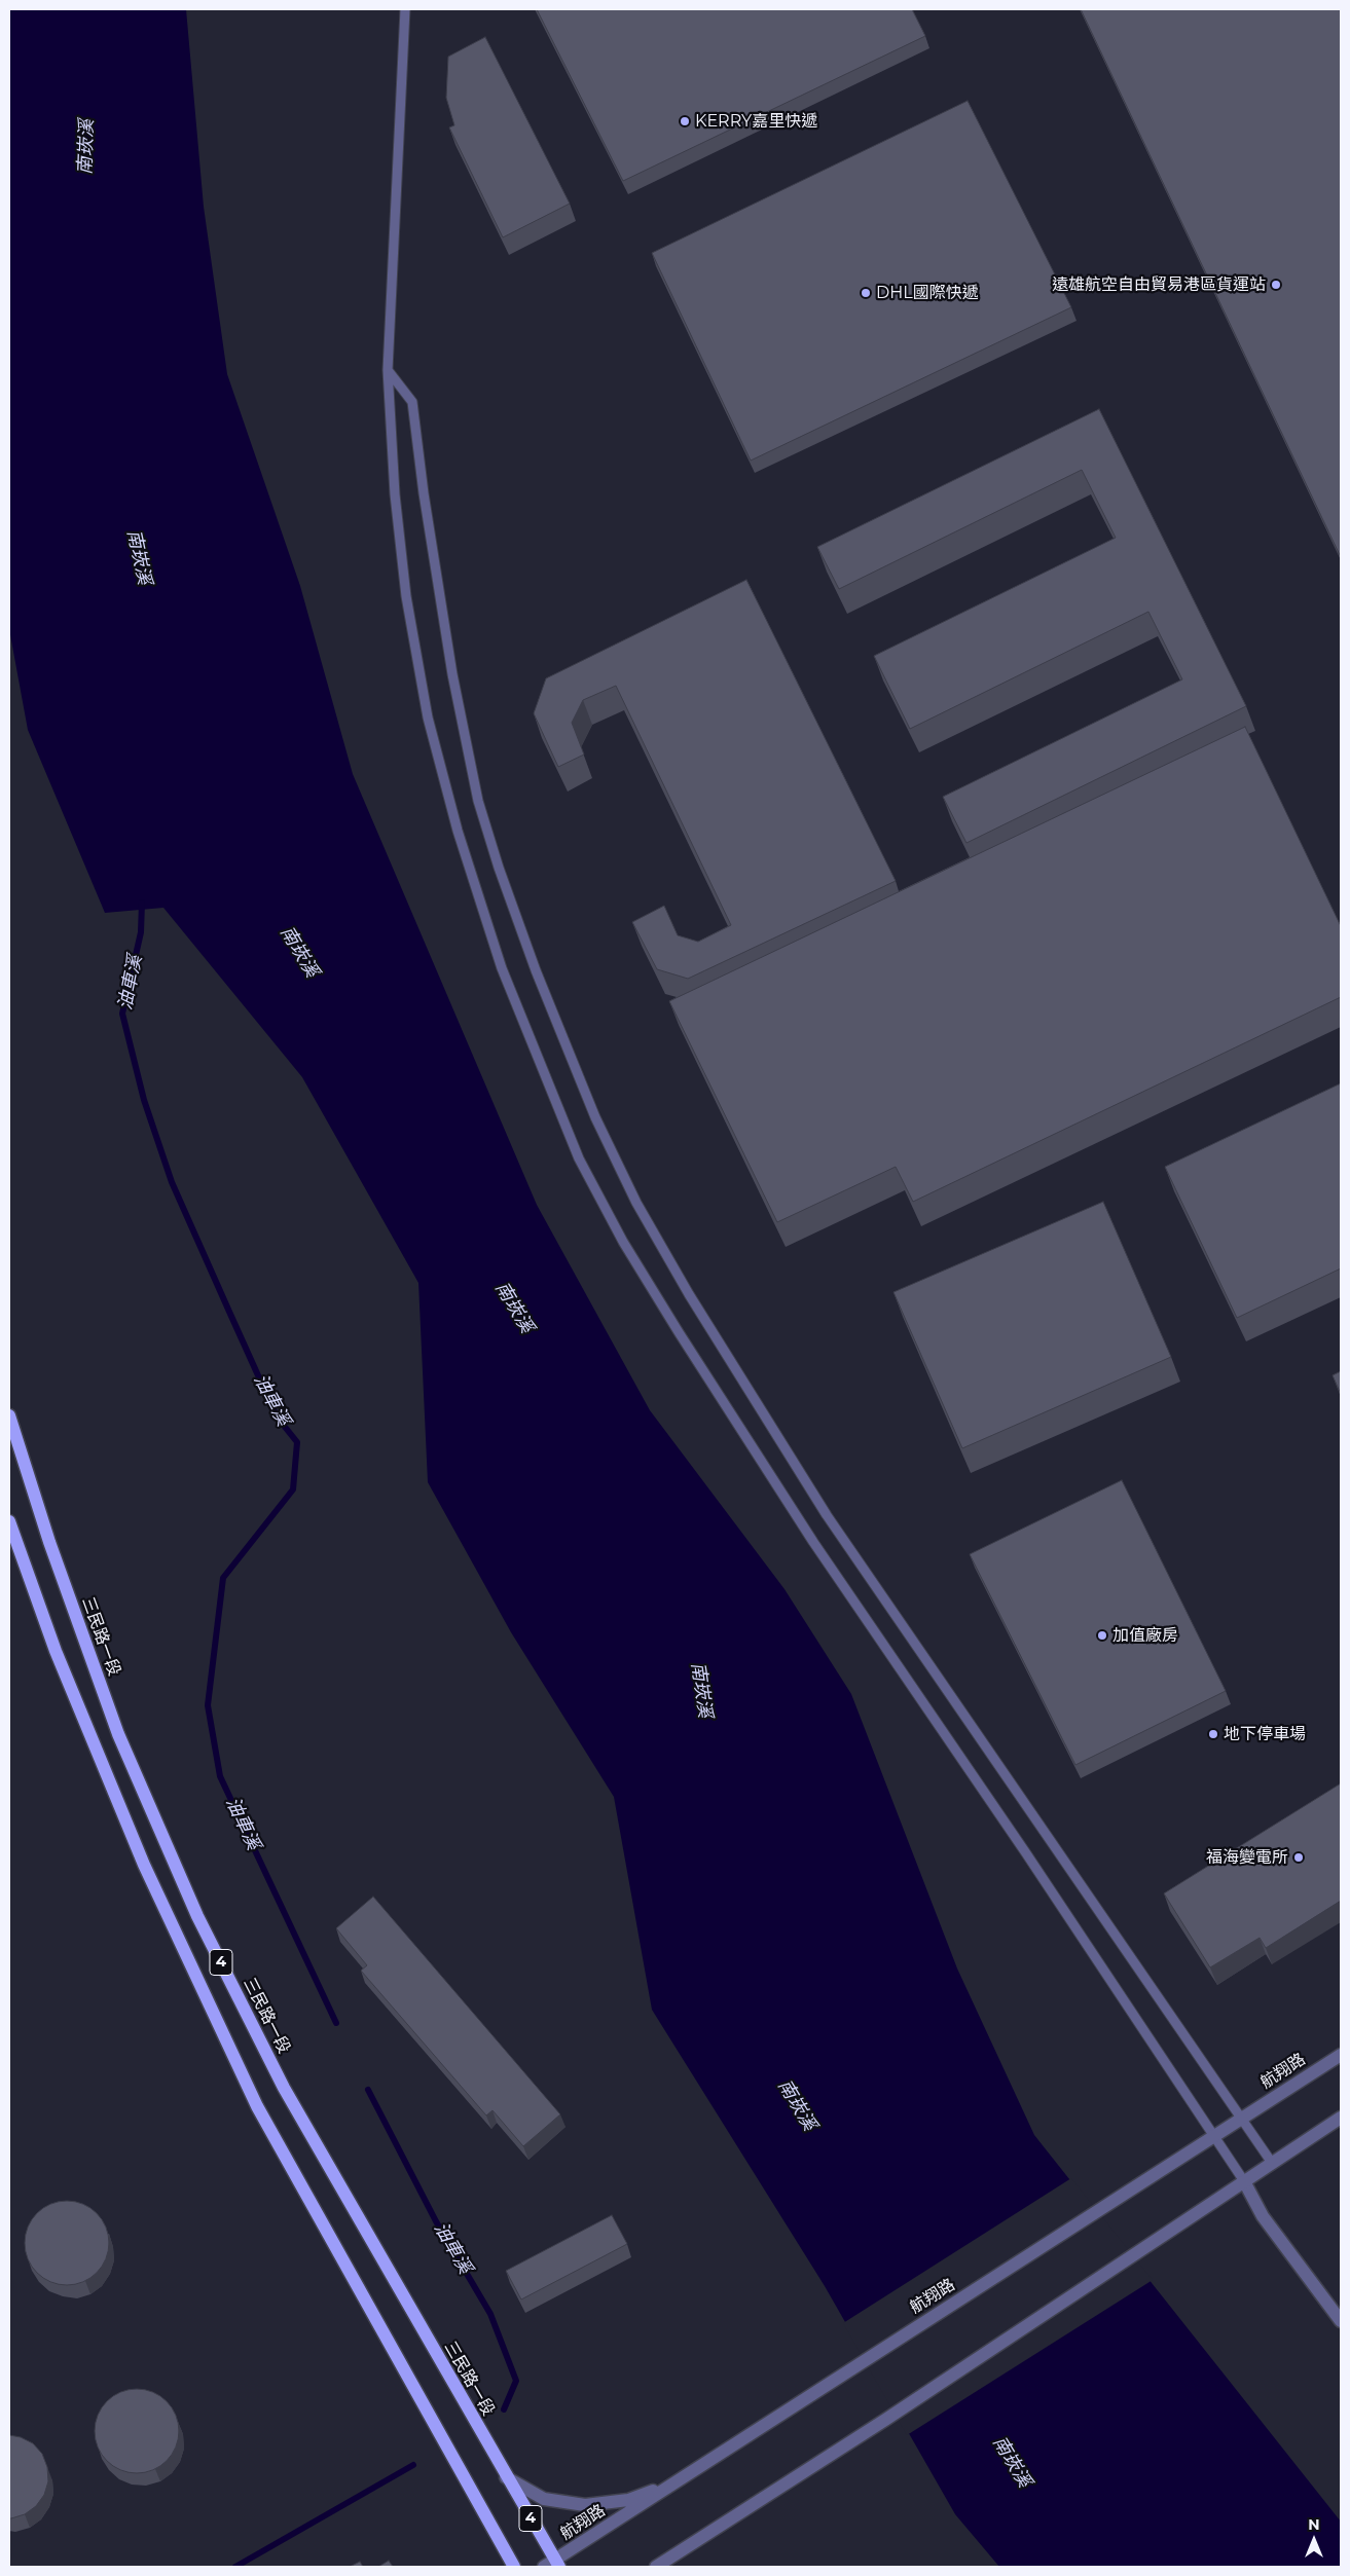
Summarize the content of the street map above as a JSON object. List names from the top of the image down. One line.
{"streets":{"main road":["三民路一段","4"],"street":["航翔路"]},"crossings":[["三民路一段","航翔路"]],"water":["南崁溪","油車溪"],"places":["KERRY嘉里快遞","遠雄航空自由貿易港區貨運站","DHL國際快遞","加值廠房","地下停車場","福海變電所"],"north":"top"}
